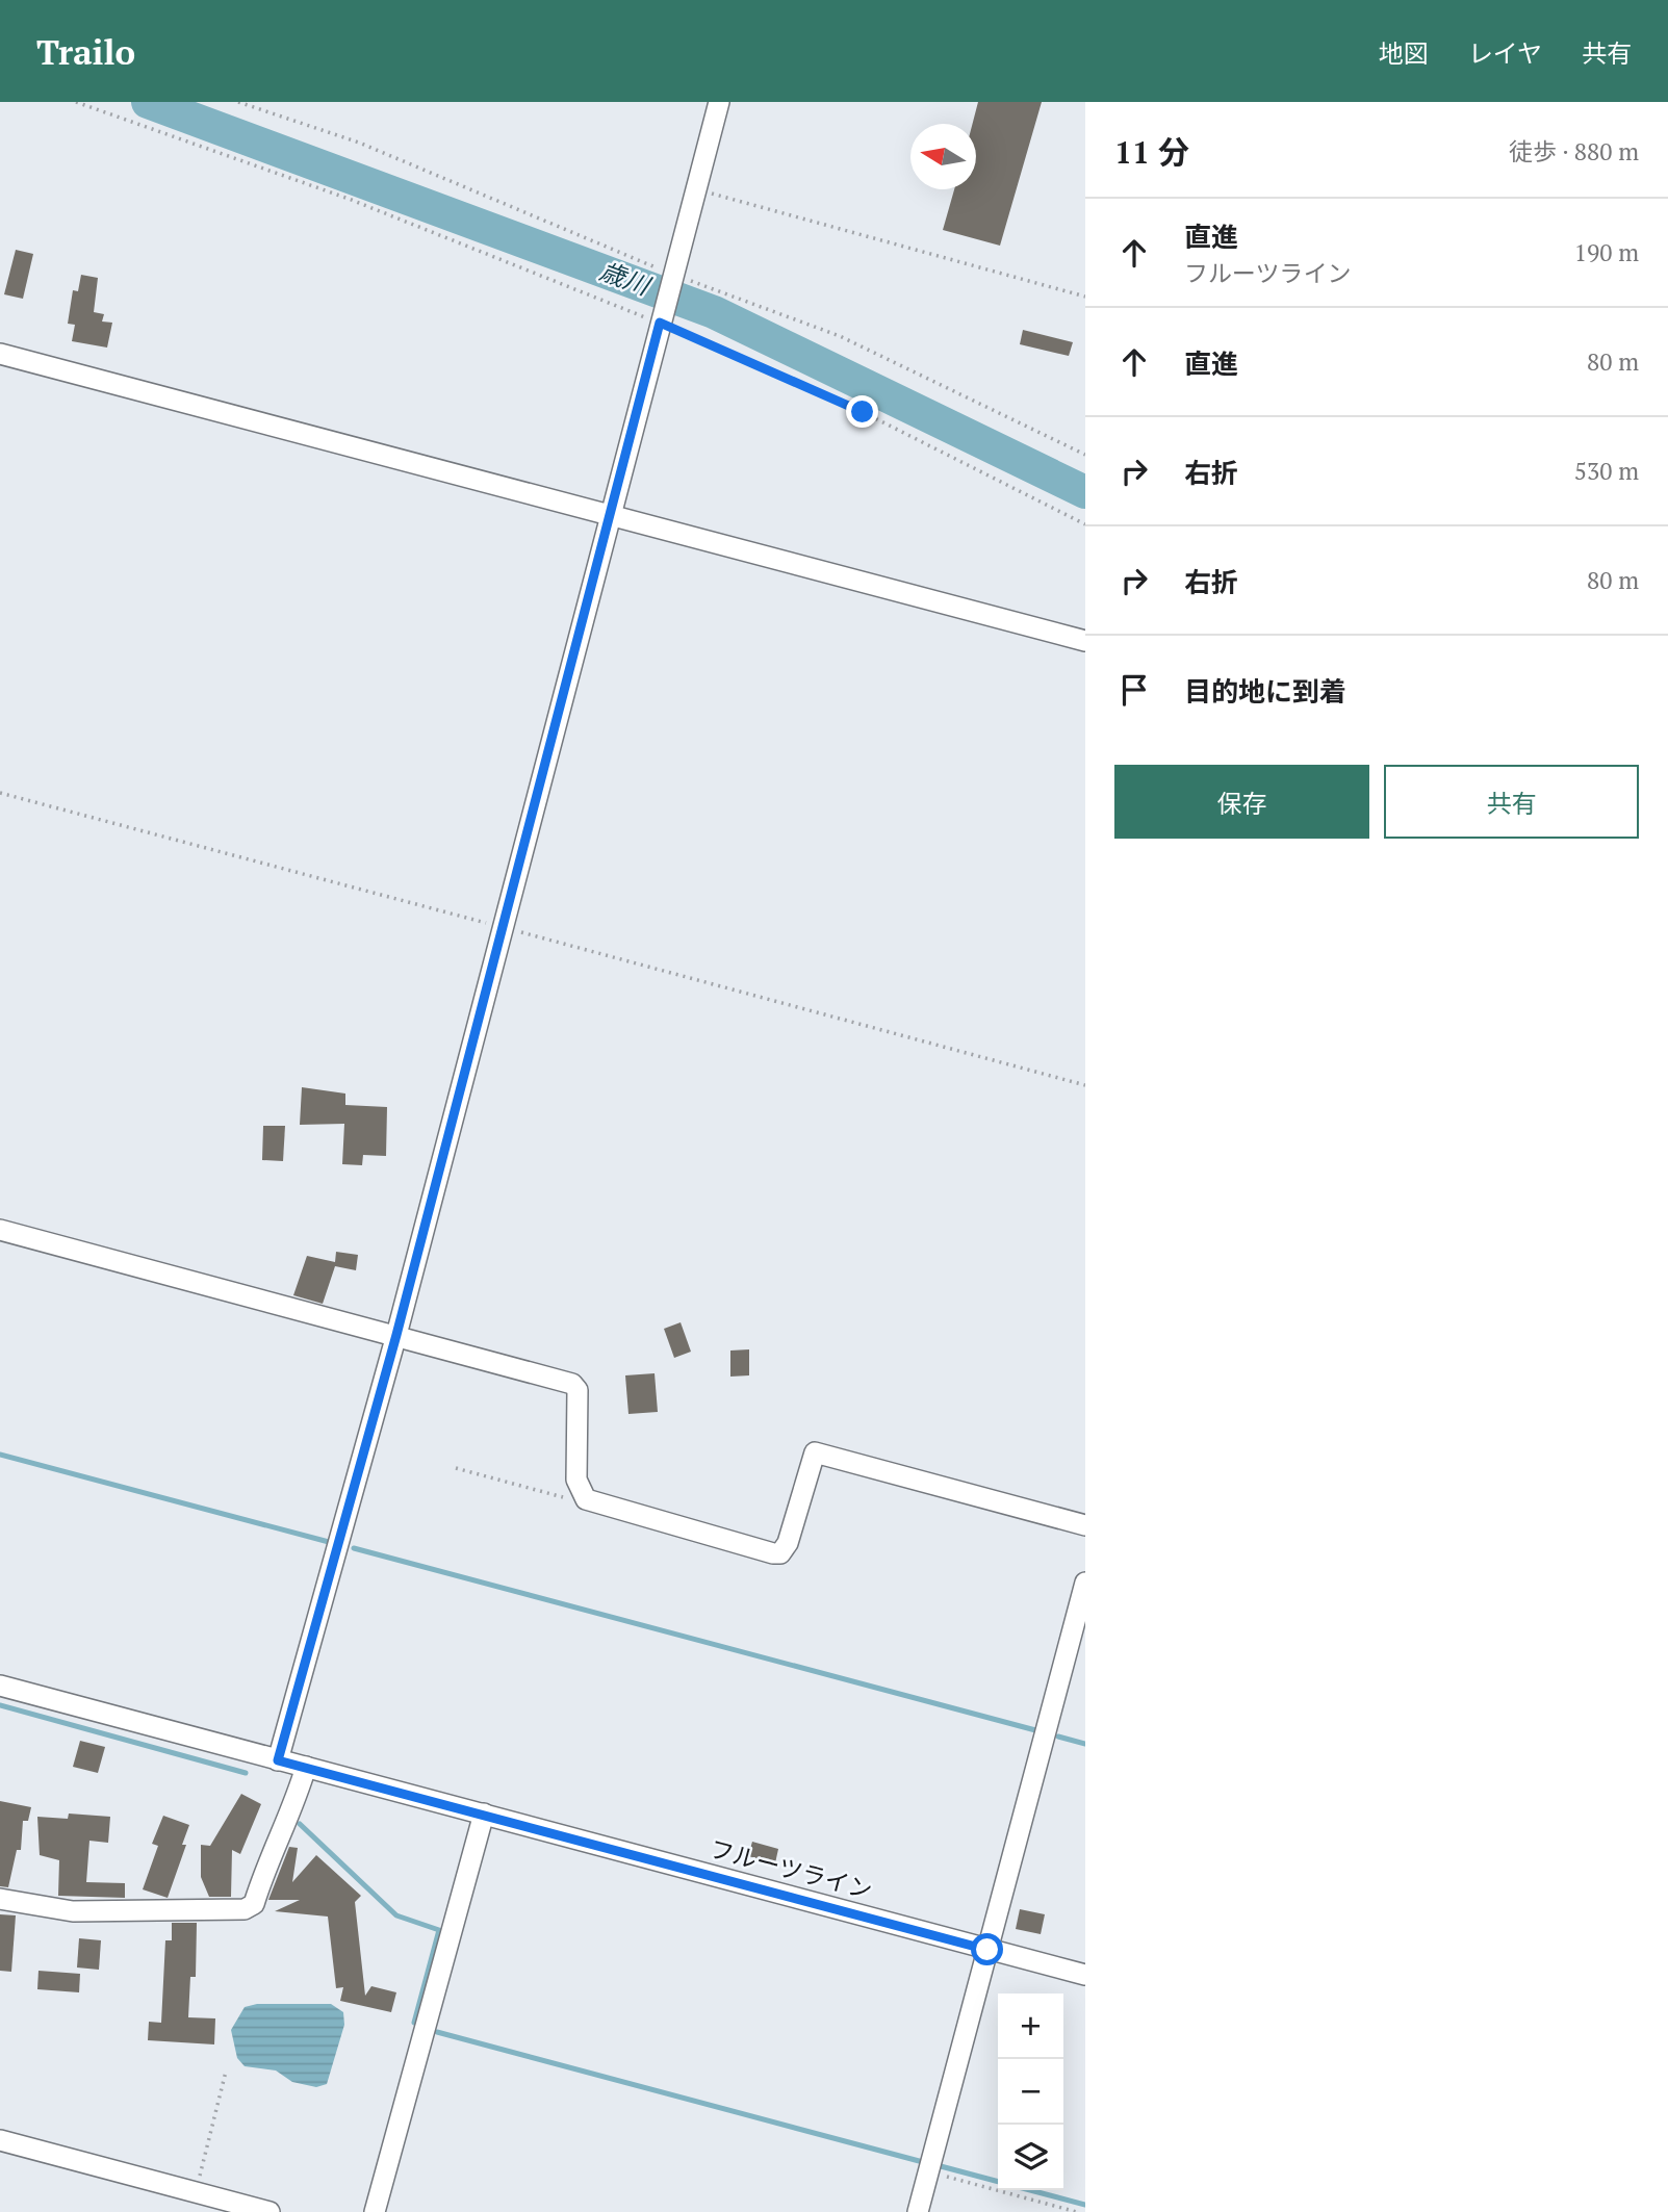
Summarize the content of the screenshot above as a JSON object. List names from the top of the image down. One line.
{"streets":{"street":["フルーツライン"]},"water":["歳川"],"north":"left","page":{"header":"Trailo","nav":["地図","レイヤ","共有"],"heading":["11 分","徒歩 · 880 m"],"list":[["直進","フルーツライン","190 m"],["直進","80 m"],["右折","530 m"],["右折","80 m"],"目的地に到着"],"buttons":["保存","共有"],"map_buttons":["+","−"]}}
